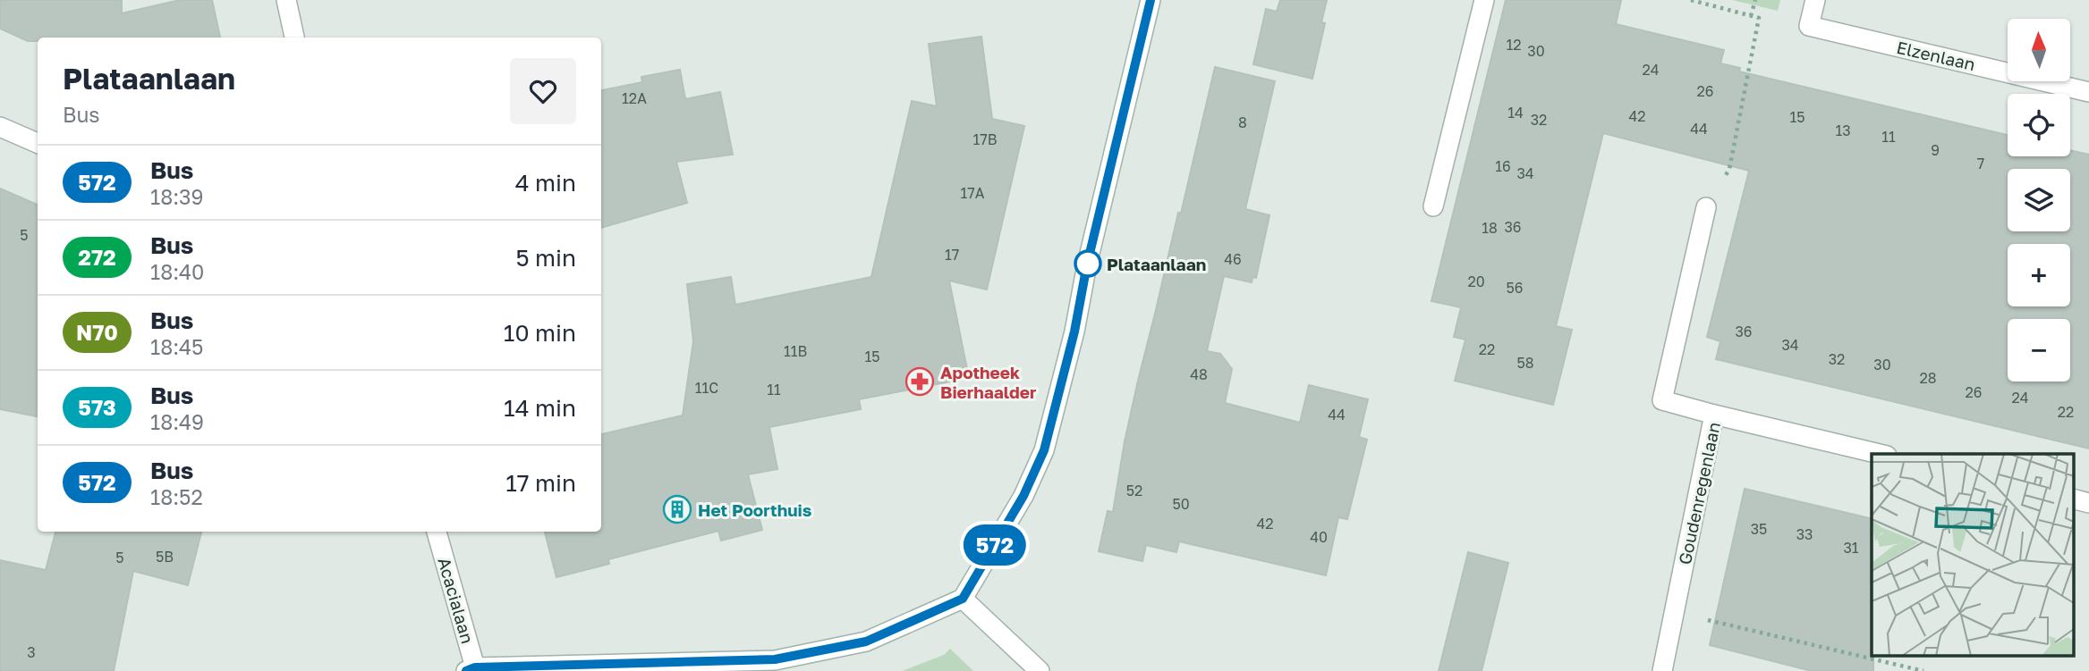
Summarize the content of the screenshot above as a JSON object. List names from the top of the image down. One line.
{"streets":{"street":["Elzenlaan","Goudenregenlaan","Acacialaan"]},"places":{"other":["Plataanlaan"],"pharmacy":["Apotheek Bierhaalder"],"building":["Het Poorthuis"]},"lines":["bus line 572"],"house_numbers":["12","30","24","26","12A","14","42","15","32","8","44","13","11","17B","9","7","16","34","17A","36","18","5","17","46","20","56","36","34","22","11B","15","32","58","30","48","28","11C","11","26","24","22","44","52","50","42","35","33","40","31","5B","5","3"],"north":"top","page":{"on_map":"572","map_buttons":["+","−"],"heading":["Plataanlaan","Bus"],"list":[{"mark":"572","name":"Bus","note":"18:39","value":"4 min"},{"mark":"272","name":"Bus","note":"18:40","value":"5 min"},{"mark":"N70","name":"Bus","note":"18:45","value":"10 min"},{"mark":"573","name":"Bus","note":"18:49","value":"14 min"},{"mark":"572","name":"Bus","note":"18:52","value":"17 min"}]}}
